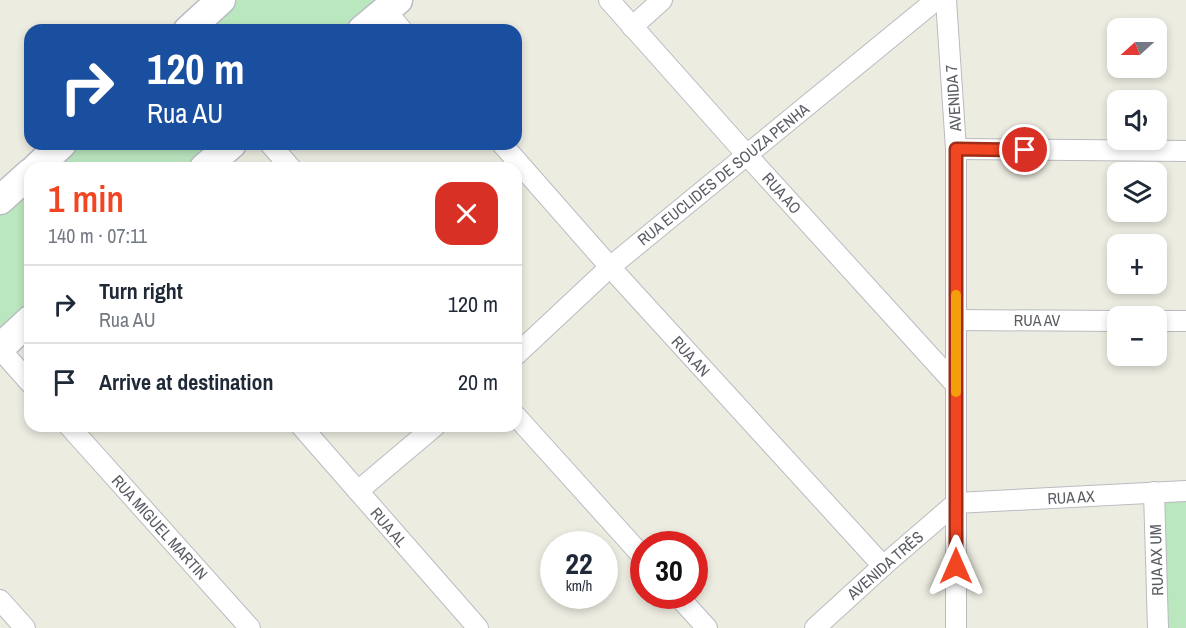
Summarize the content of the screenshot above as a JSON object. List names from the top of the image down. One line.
{"streets":{"street":["AVENIDA 7","RUA EUCLIDES DE SOUZA PENHA","RUA AO","RUA AV","RUA AN","RUA AX","RUA MIGUEL MARTIN","RUA AL","RUA AX UM","AVENIDA TRÊS"]},"crossings":[["AVENIDA 7","RUA AO"],["AVENIDA 7","RUA AV"],["AVENIDA 7","RUA AX"],["AVENIDA 7","AVENIDA TRÊS"],["RUA EUCLIDES DE SOUZA PENHA","RUA AO"],["RUA EUCLIDES DE SOUZA PENHA","RUA AN"],["RUA AN","AVENIDA TRÊS"],["RUA AX","RUA AX UM"],["RUA AX","AVENIDA TRÊS"]],"north":"left","page":{"map_buttons":["+","−"],"turn":["120 m","Rua AU"],"heading":["1 min","140 m · 07:11"],"list":[{"name":"Turn right","note":"Rua AU","value":"120 m"},{"name":"Arrive at destination","value":"20 m"}],"speed":"22 km/h","limit":"30"}}
